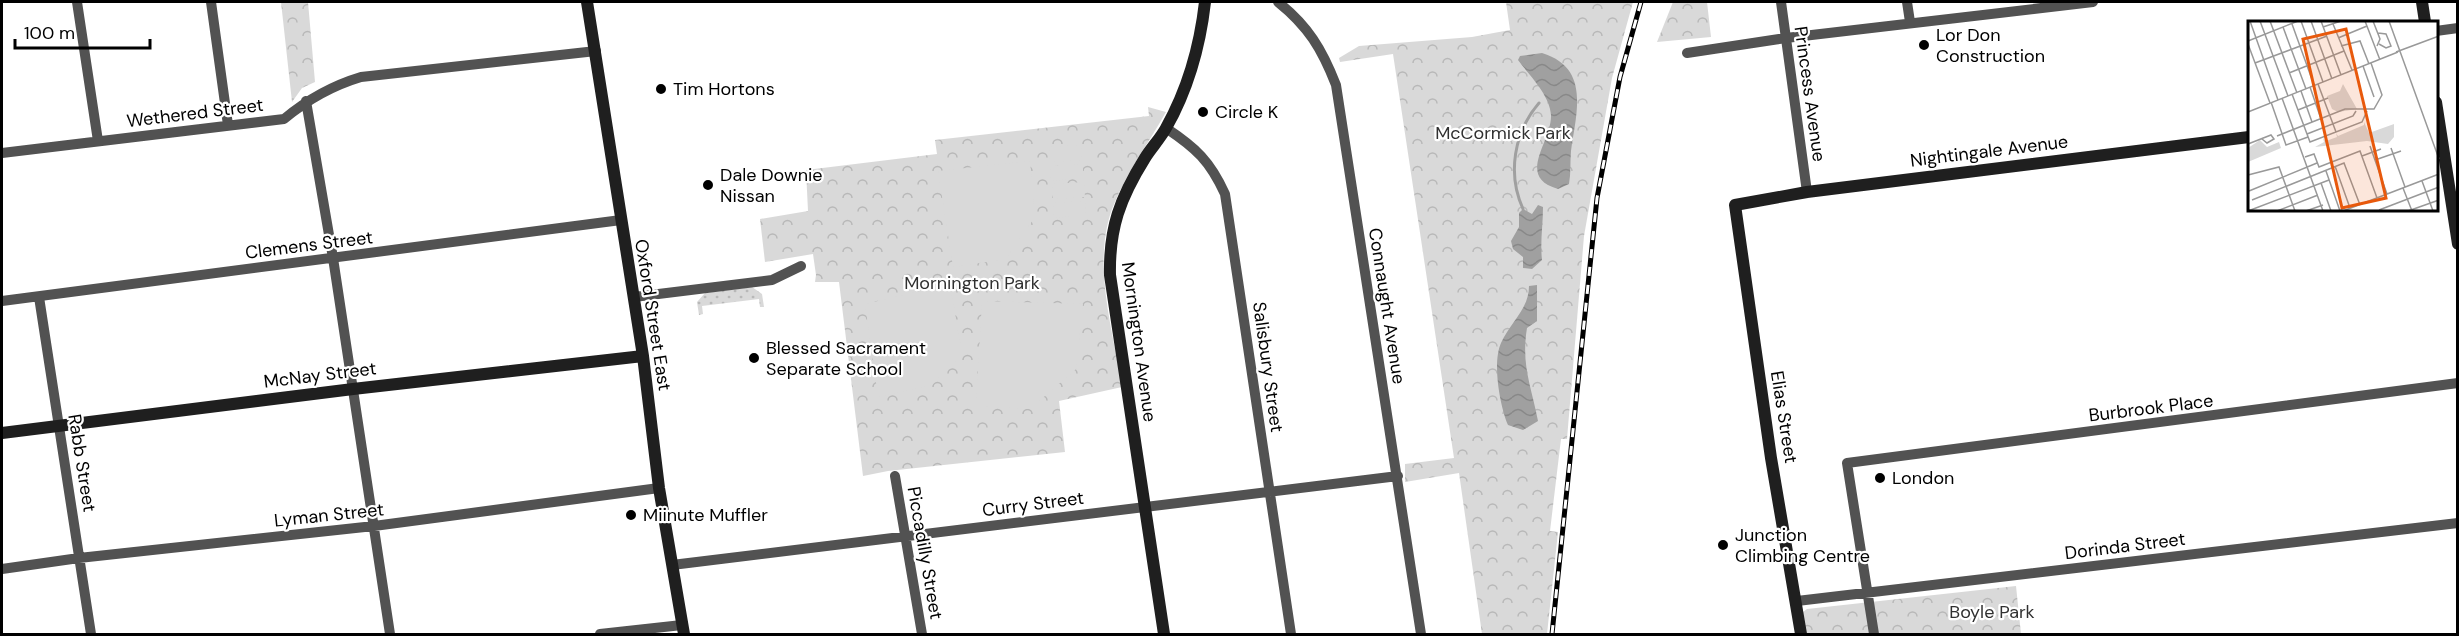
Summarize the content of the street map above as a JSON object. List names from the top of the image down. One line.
{"streets":{"street":["Princess Avenue","Wethered Street","Nightingale Avenue","Clemens Street","Connaught Avenue","Oxford Street East","Mornington Avenue","Salisbury Street","McNay Street","Burbrook Place","Elias Street","Rabb Street","Curry Street","Lyman Street","Dorinda Street","Piccadilly Street"]},"crossings":[["Princess Avenue","Nightingale Avenue"],["Wethered Street","Oxford Street East"],["Nightingale Avenue","Elias Street"],["Clemens Street","Oxford Street East"],["Clemens Street","Rabb Street"],["Connaught Avenue","Curry Street"],["Oxford Street East","McNay Street"],["Oxford Street East","Curry Street"],["Oxford Street East","Lyman Street"],["Mornington Avenue","Salisbury Street"],["Mornington Avenue","Curry Street"],["Salisbury Street","Curry Street"],["McNay Street","Rabb Street"],["Burbrook Place","Dorinda Street"],["Elias Street","Dorinda Street"],["Rabb Street","Lyman Street"],["Curry Street","Piccadilly Street"]],"parks":["McCormick Park","Mornington Park","Boyle Park"],"places":["Lor Don Construction","Tim Hortons","Circle K","Dale Downie Nissan","Blessed Sacrament Separate School","London","Miinute Muffler","Junction Climbing Centre"],"scale_bar":"100 m"}
